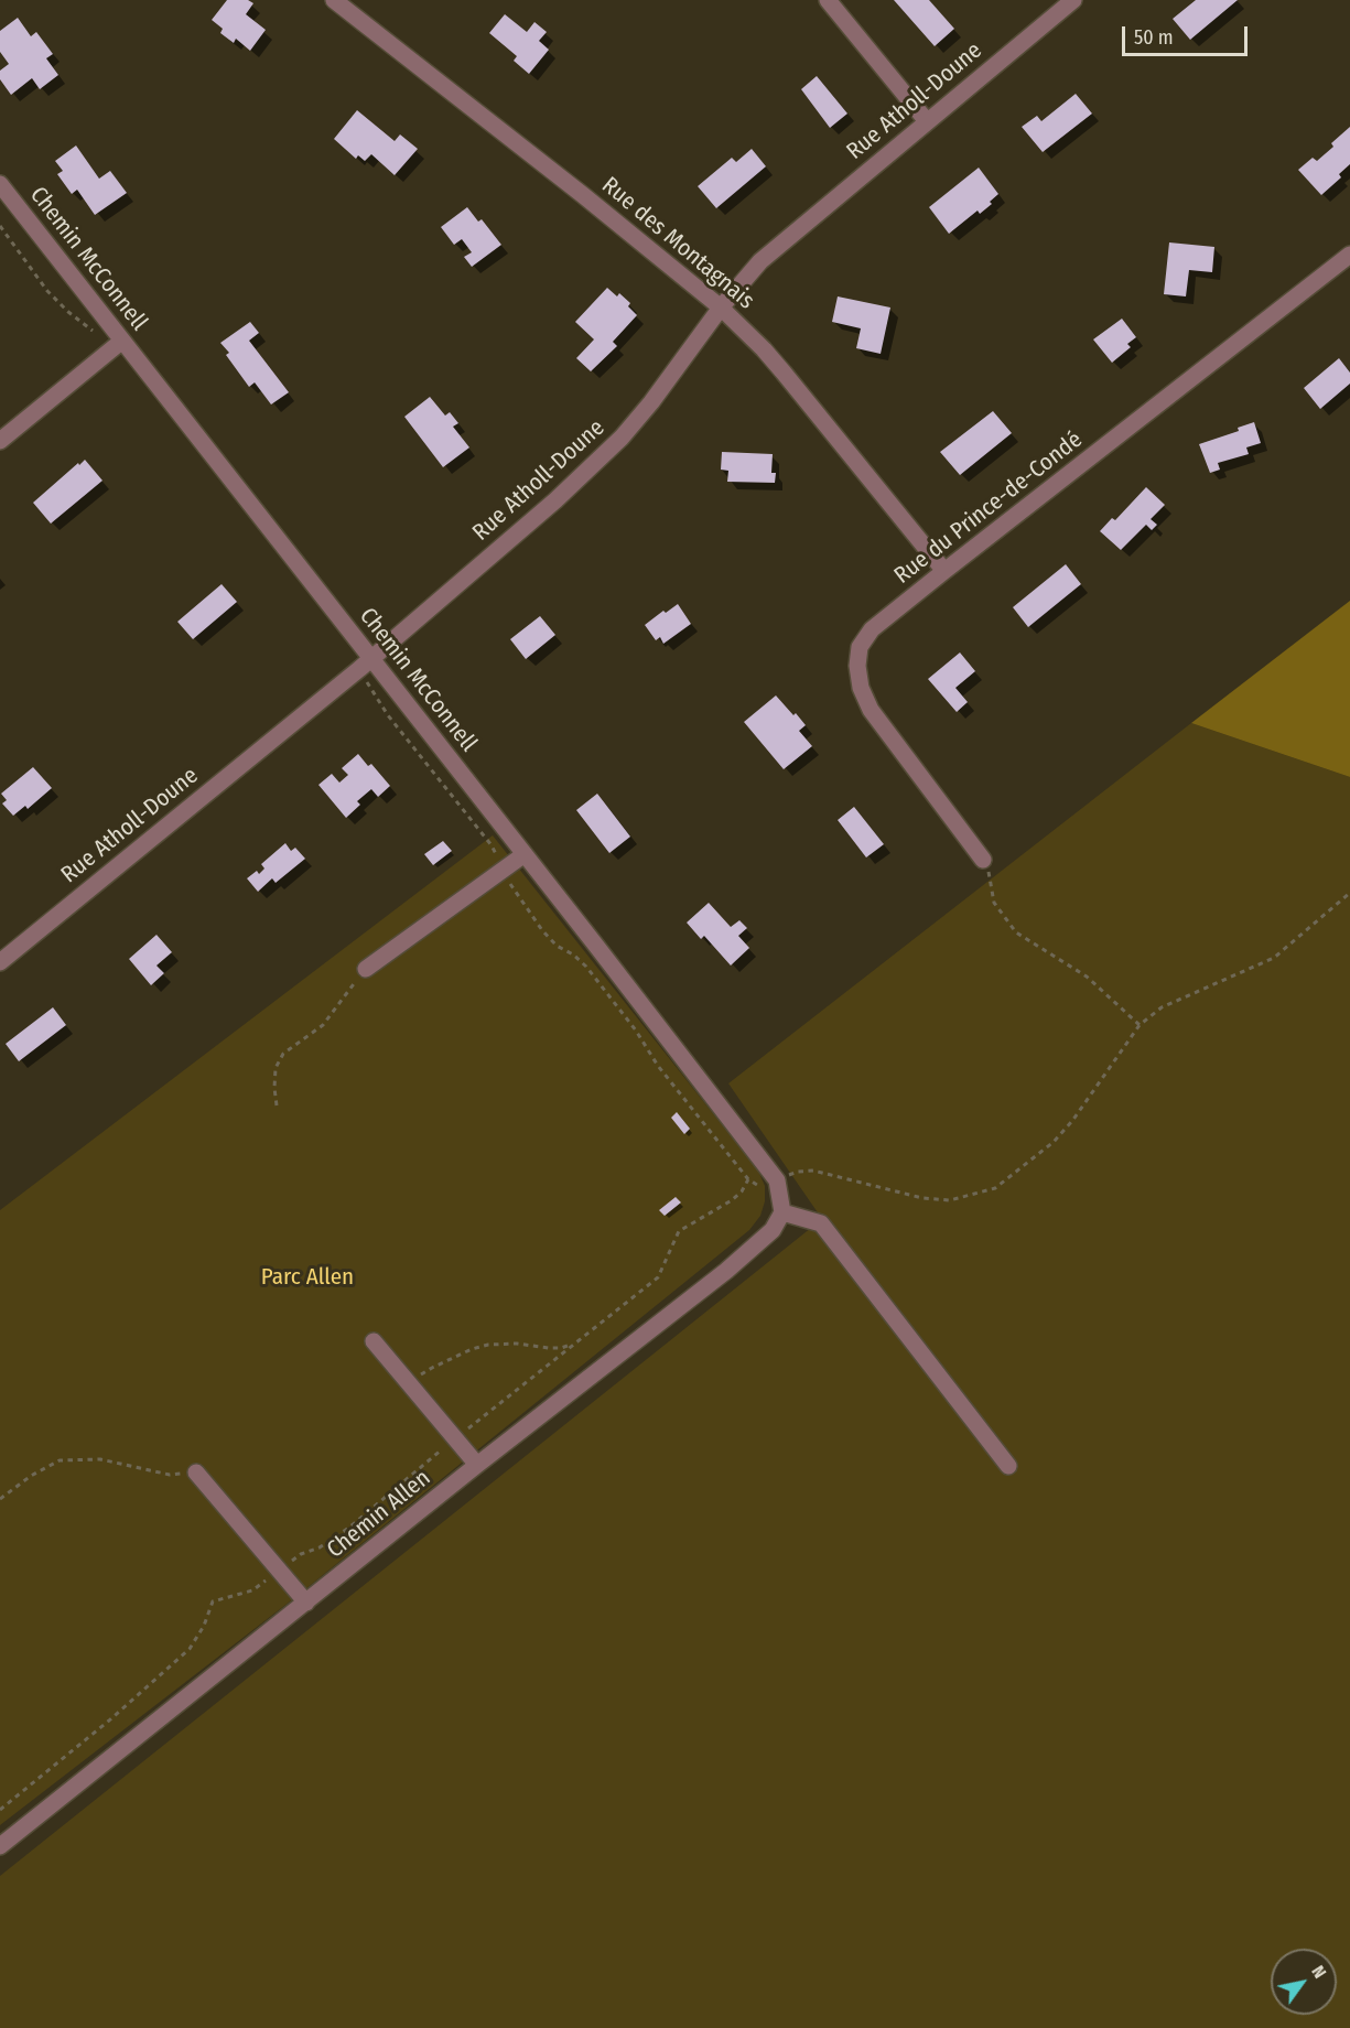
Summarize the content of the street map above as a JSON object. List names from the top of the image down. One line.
{"streets":{"street":["Rue Atholl-Doune","Rue des Montagnais","Chemin McConnell","Rue du Prince-de-Condé","Chemin Allen"]},"crossings":[["Rue Atholl-Doune","Rue des Montagnais"],["Rue Atholl-Doune","Chemin McConnell"],["Rue des Montagnais","Rue du Prince-de-Condé"],["Chemin McConnell","Chemin Allen"]],"parks":["Parc Allen"],"scale_bar":"50 m","north":"top right"}
